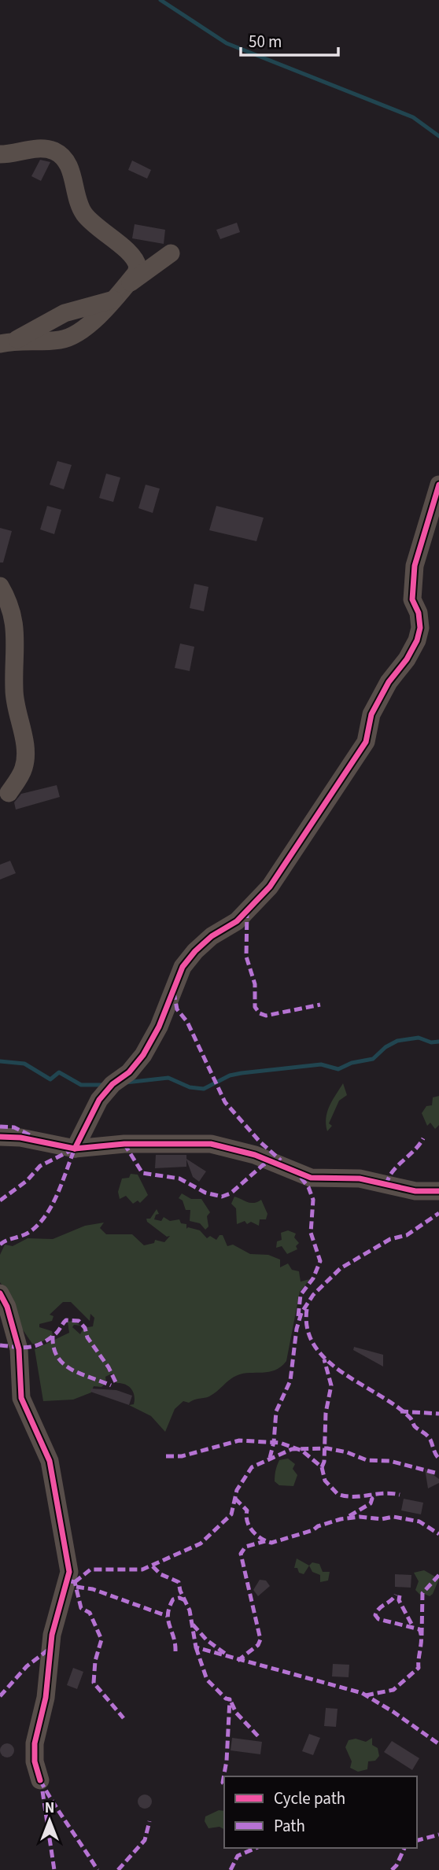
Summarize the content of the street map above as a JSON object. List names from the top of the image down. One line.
{"legend":["Cycle path","Path"],"scale_bar":"50 m","north":"top"}
